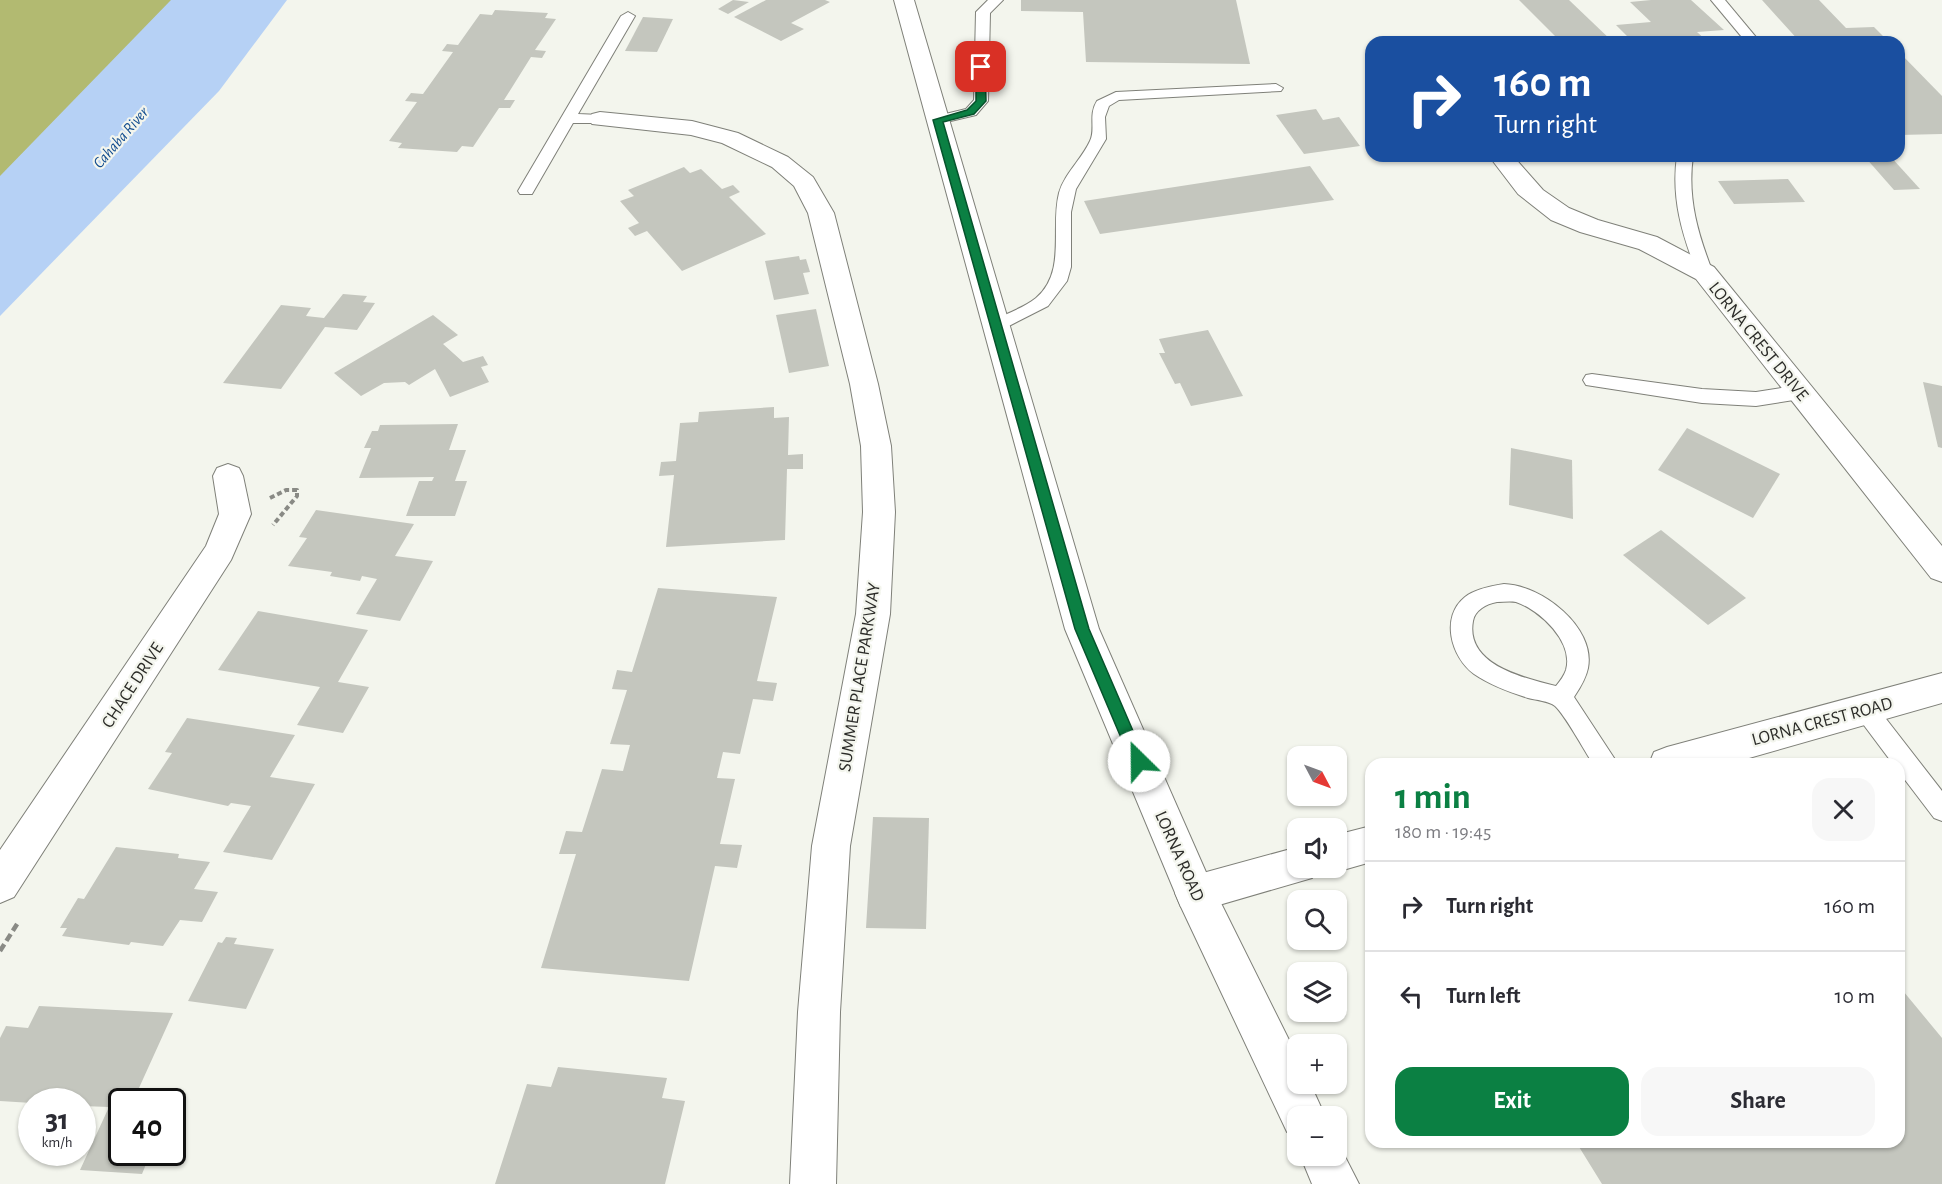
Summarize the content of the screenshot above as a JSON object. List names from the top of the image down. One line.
{"streets":{"street":["LORNA CREST DRIVE","SUMMER PLACE PARKWAY","CHACE DRIVE","LORNA CREST ROAD","LORNA ROAD"]},"water":["Cahaba River"],"north":"bottom right","page":{"turn":["160 m","Turn right"],"map_buttons":["+","−"],"heading":["1 min","180 m · 19:45"],"list":[{"name":"Turn right","value":"160 m"},{"name":"Turn left","value":"10 m"}],"buttons":["Exit","Share"],"speed":"31 km/h","limit":"40"}}
